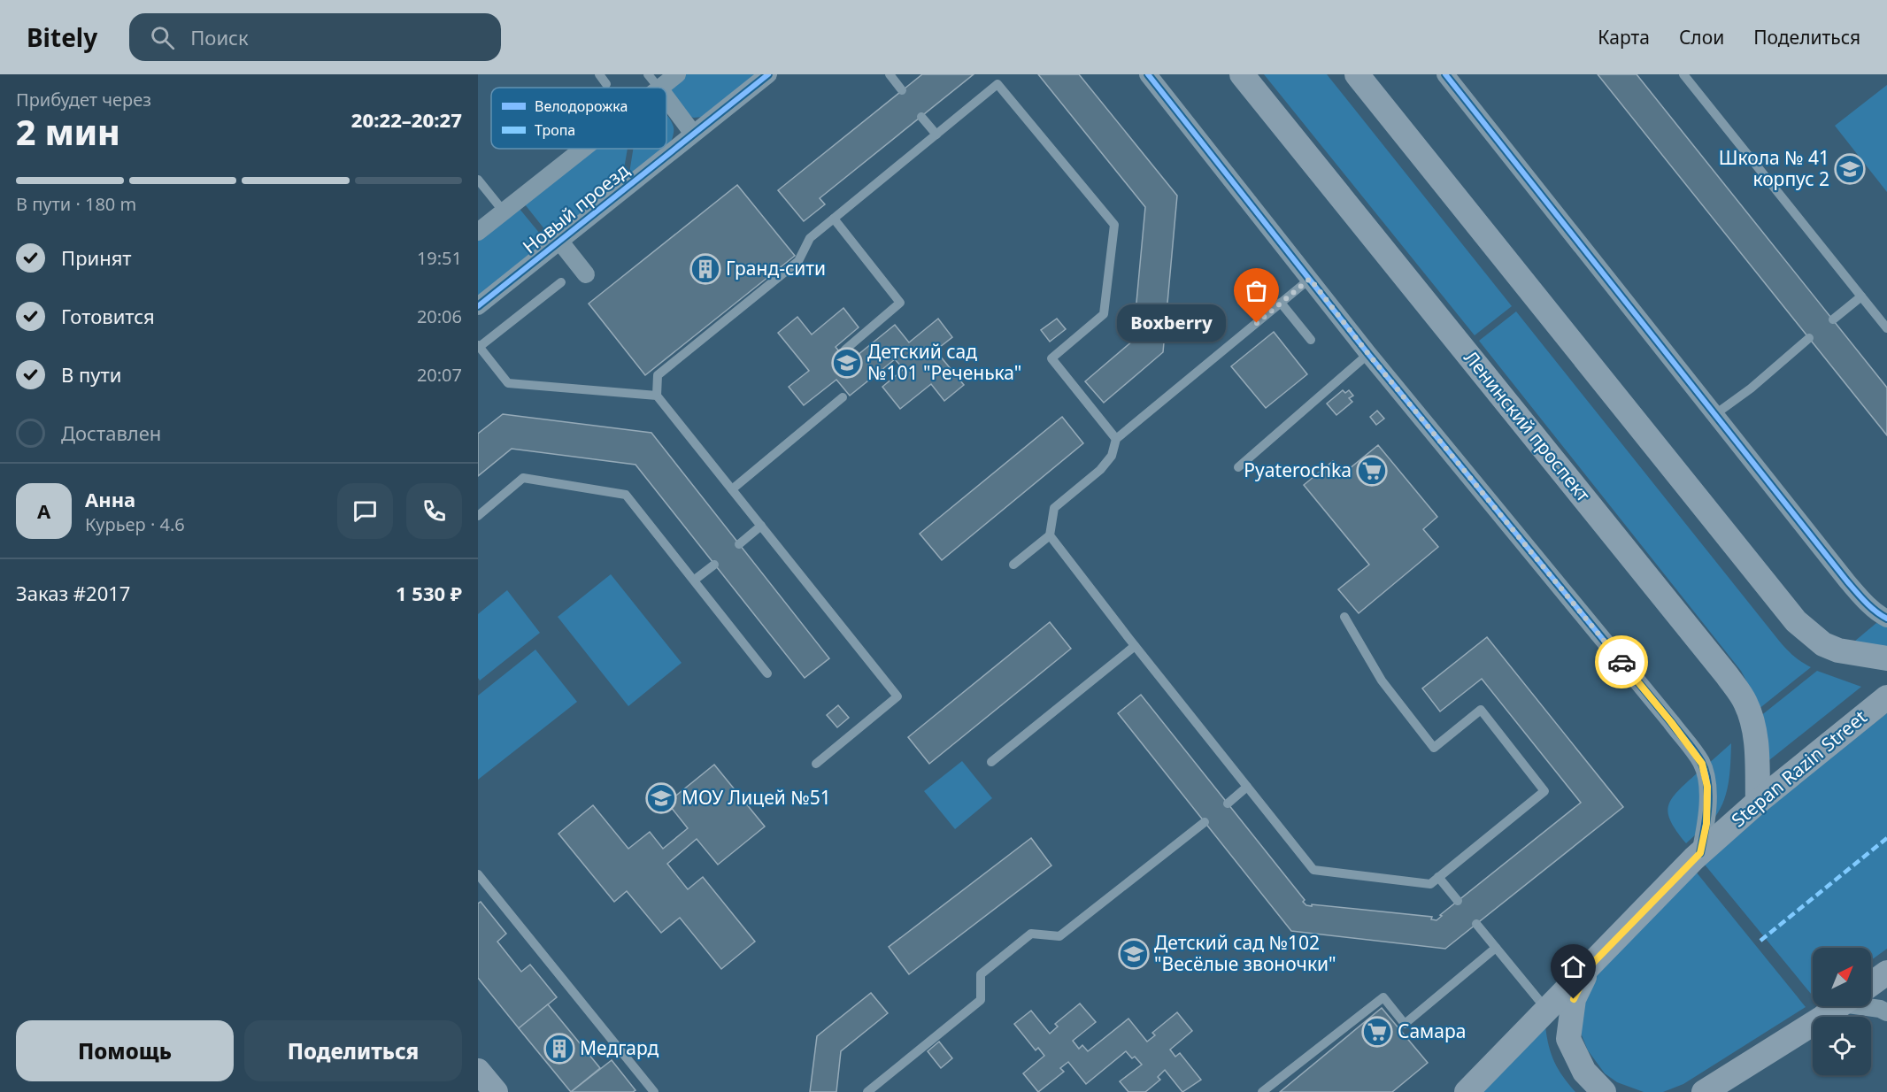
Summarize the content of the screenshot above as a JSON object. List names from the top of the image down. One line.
{"streets":{"main road":["Ленинский проспект","Stepan Razin Street"],"street":["Новый проезд"]},"crossings":[["Ленинский проспект","Stepan Razin Street"]],"places":{"school or university":["Школа № 41 корпус 2","Детский сад №101 \"Реченька\"","МОУ Лицей №51","Детский сад №102 \"Весёлые звоночки\""],"building":["Гранд-сити","Медгард"],"other":["Boxberry"],"supermarket":["Pyaterochka","Самара"]},"legend":["Велодорожка","Тропа"],"north":"top right","page":{"header":"Bitely","search":"Поиск","nav":["Карта","Слои","Поделиться"],"heading":["2 мин","Прибудет через","20:22–20:27"],"panel":["Анна","Курьер · 4.6","Заказ #2017","1 530 ₽"],"bar":"В пути · 180 m","list":[["Принят","19:51"],["Готовится","20:06"],["В пути","20:07"],"Доставлен"],"bubble":"Boxberry","round":"А","buttons":["Помощь","Поделиться"]}}
